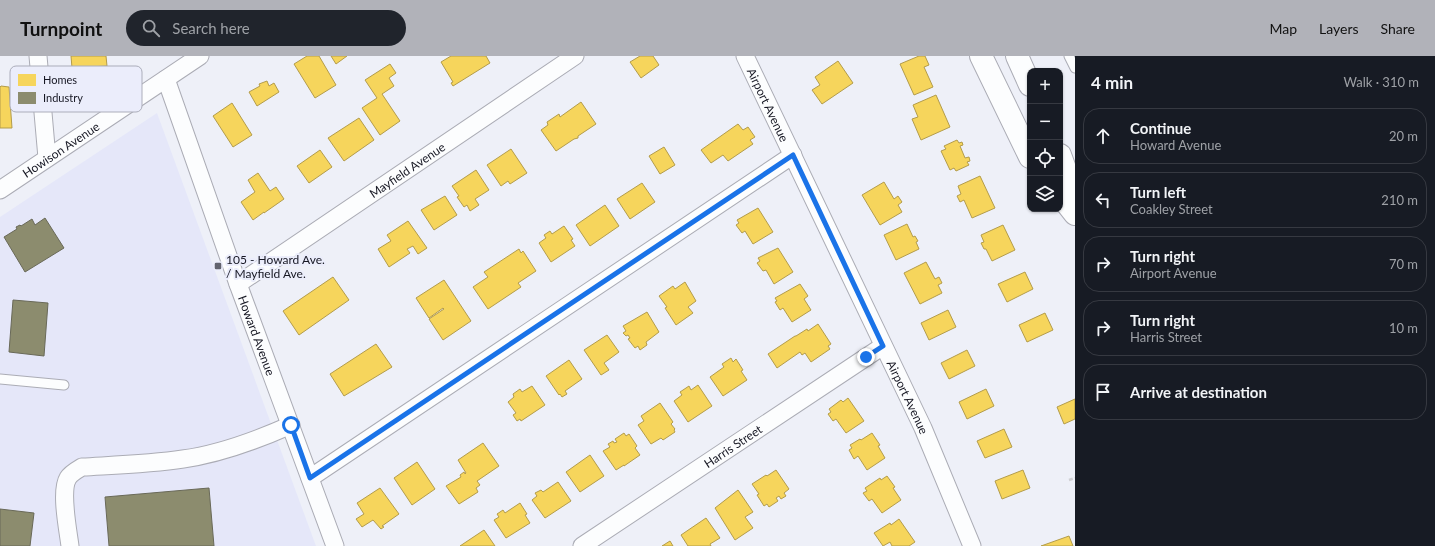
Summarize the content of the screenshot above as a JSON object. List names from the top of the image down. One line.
{"streets":{"street":["Airport Avenue","Howison Avenue","Mayfield Avenue","Howard Avenue","Harris Street"]},"crossings":[["Airport Avenue","Harris Street"],["Howison Avenue","Howard Avenue"],["Mayfield Avenue","Howard Avenue"]],"places":{"transit":["105 - Howard Ave. / Mayfield Ave."]},"legend":["Homes","Industry"],"page":{"header":"Turnpoint","search":"Search here","nav":["Map","Layers","Share"],"heading":["4 min","Walk · 310 m"],"map_buttons":["+","−"],"list":[["Continue","Howard Avenue","20 m"],["Turn left","Coakley Street","210 m"],["Turn right","Airport Avenue","70 m"],["Turn right","Harris Street","10 m"],"Arrive at destination"]}}
